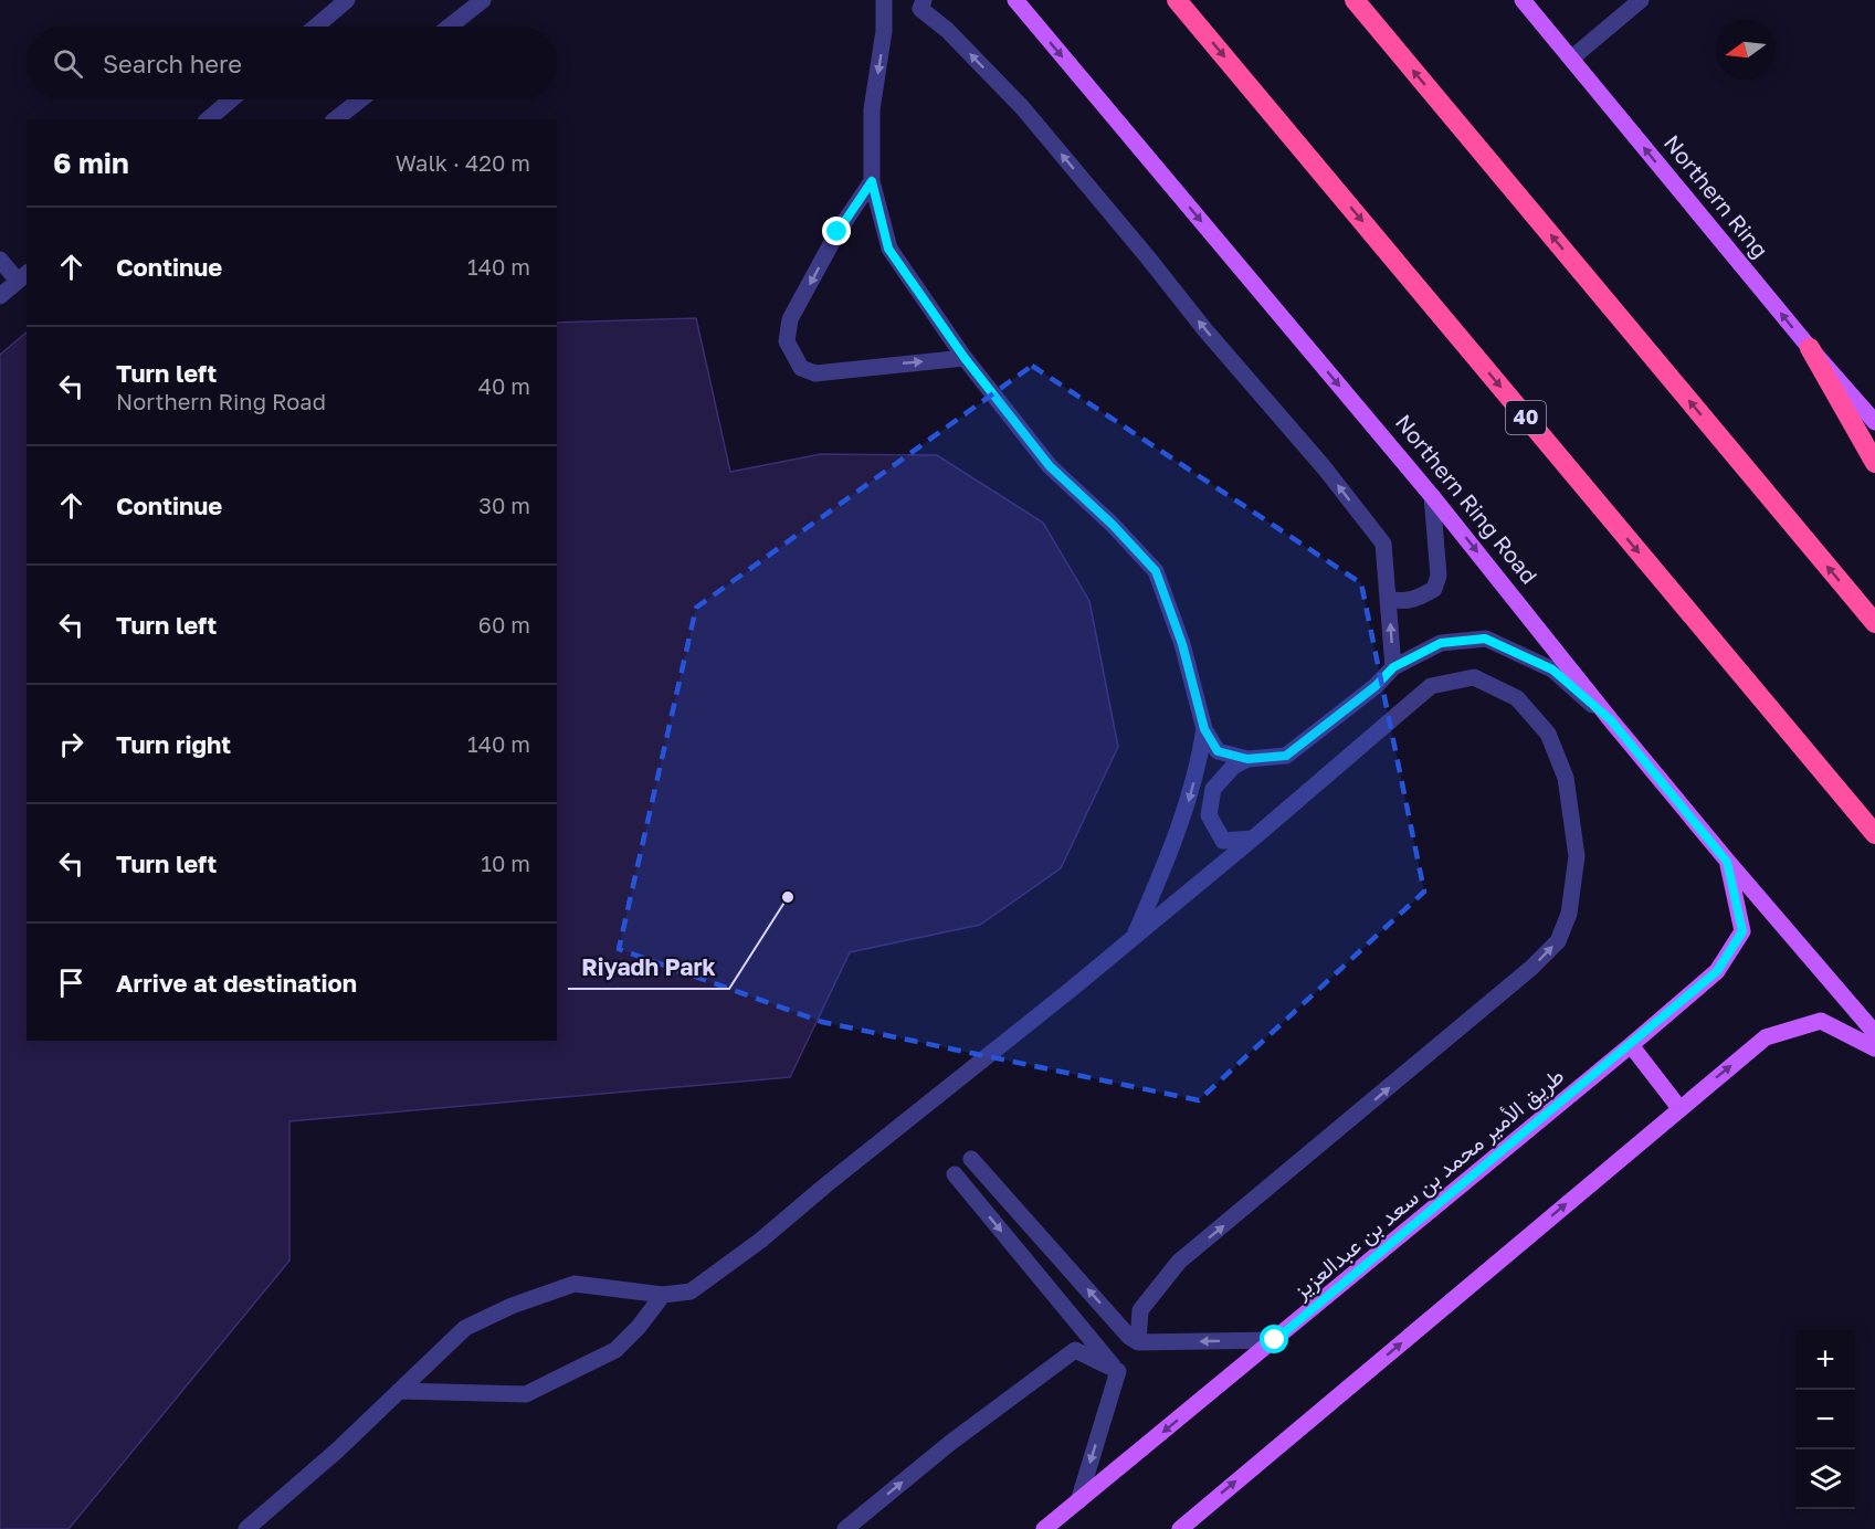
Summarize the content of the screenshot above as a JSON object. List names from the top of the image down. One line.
{"streets":{"highway":["40"],"main road":["Northern Ring","Northern Ring Road","طريق الأمير محمد بن سعد بن عبدالعزيز"]},"crossings":[["Northern Ring Road","طريق الأمير محمد بن سعد بن عبدالعزيز"]],"one_way":["Northern Ring","Northern Ring Road"],"places":["Riyadh Park"],"north":"left","page":{"search":"Search here","heading":["6 min","Walk · 420 m"],"list":[["Continue","140 m"],["Turn left","Northern Ring Road","40 m"],["Continue","30 m"],["Turn left","60 m"],["Turn right","140 m"],["Turn left","10 m"],"Arrive at destination"],"map_buttons":["+","−"]}}
